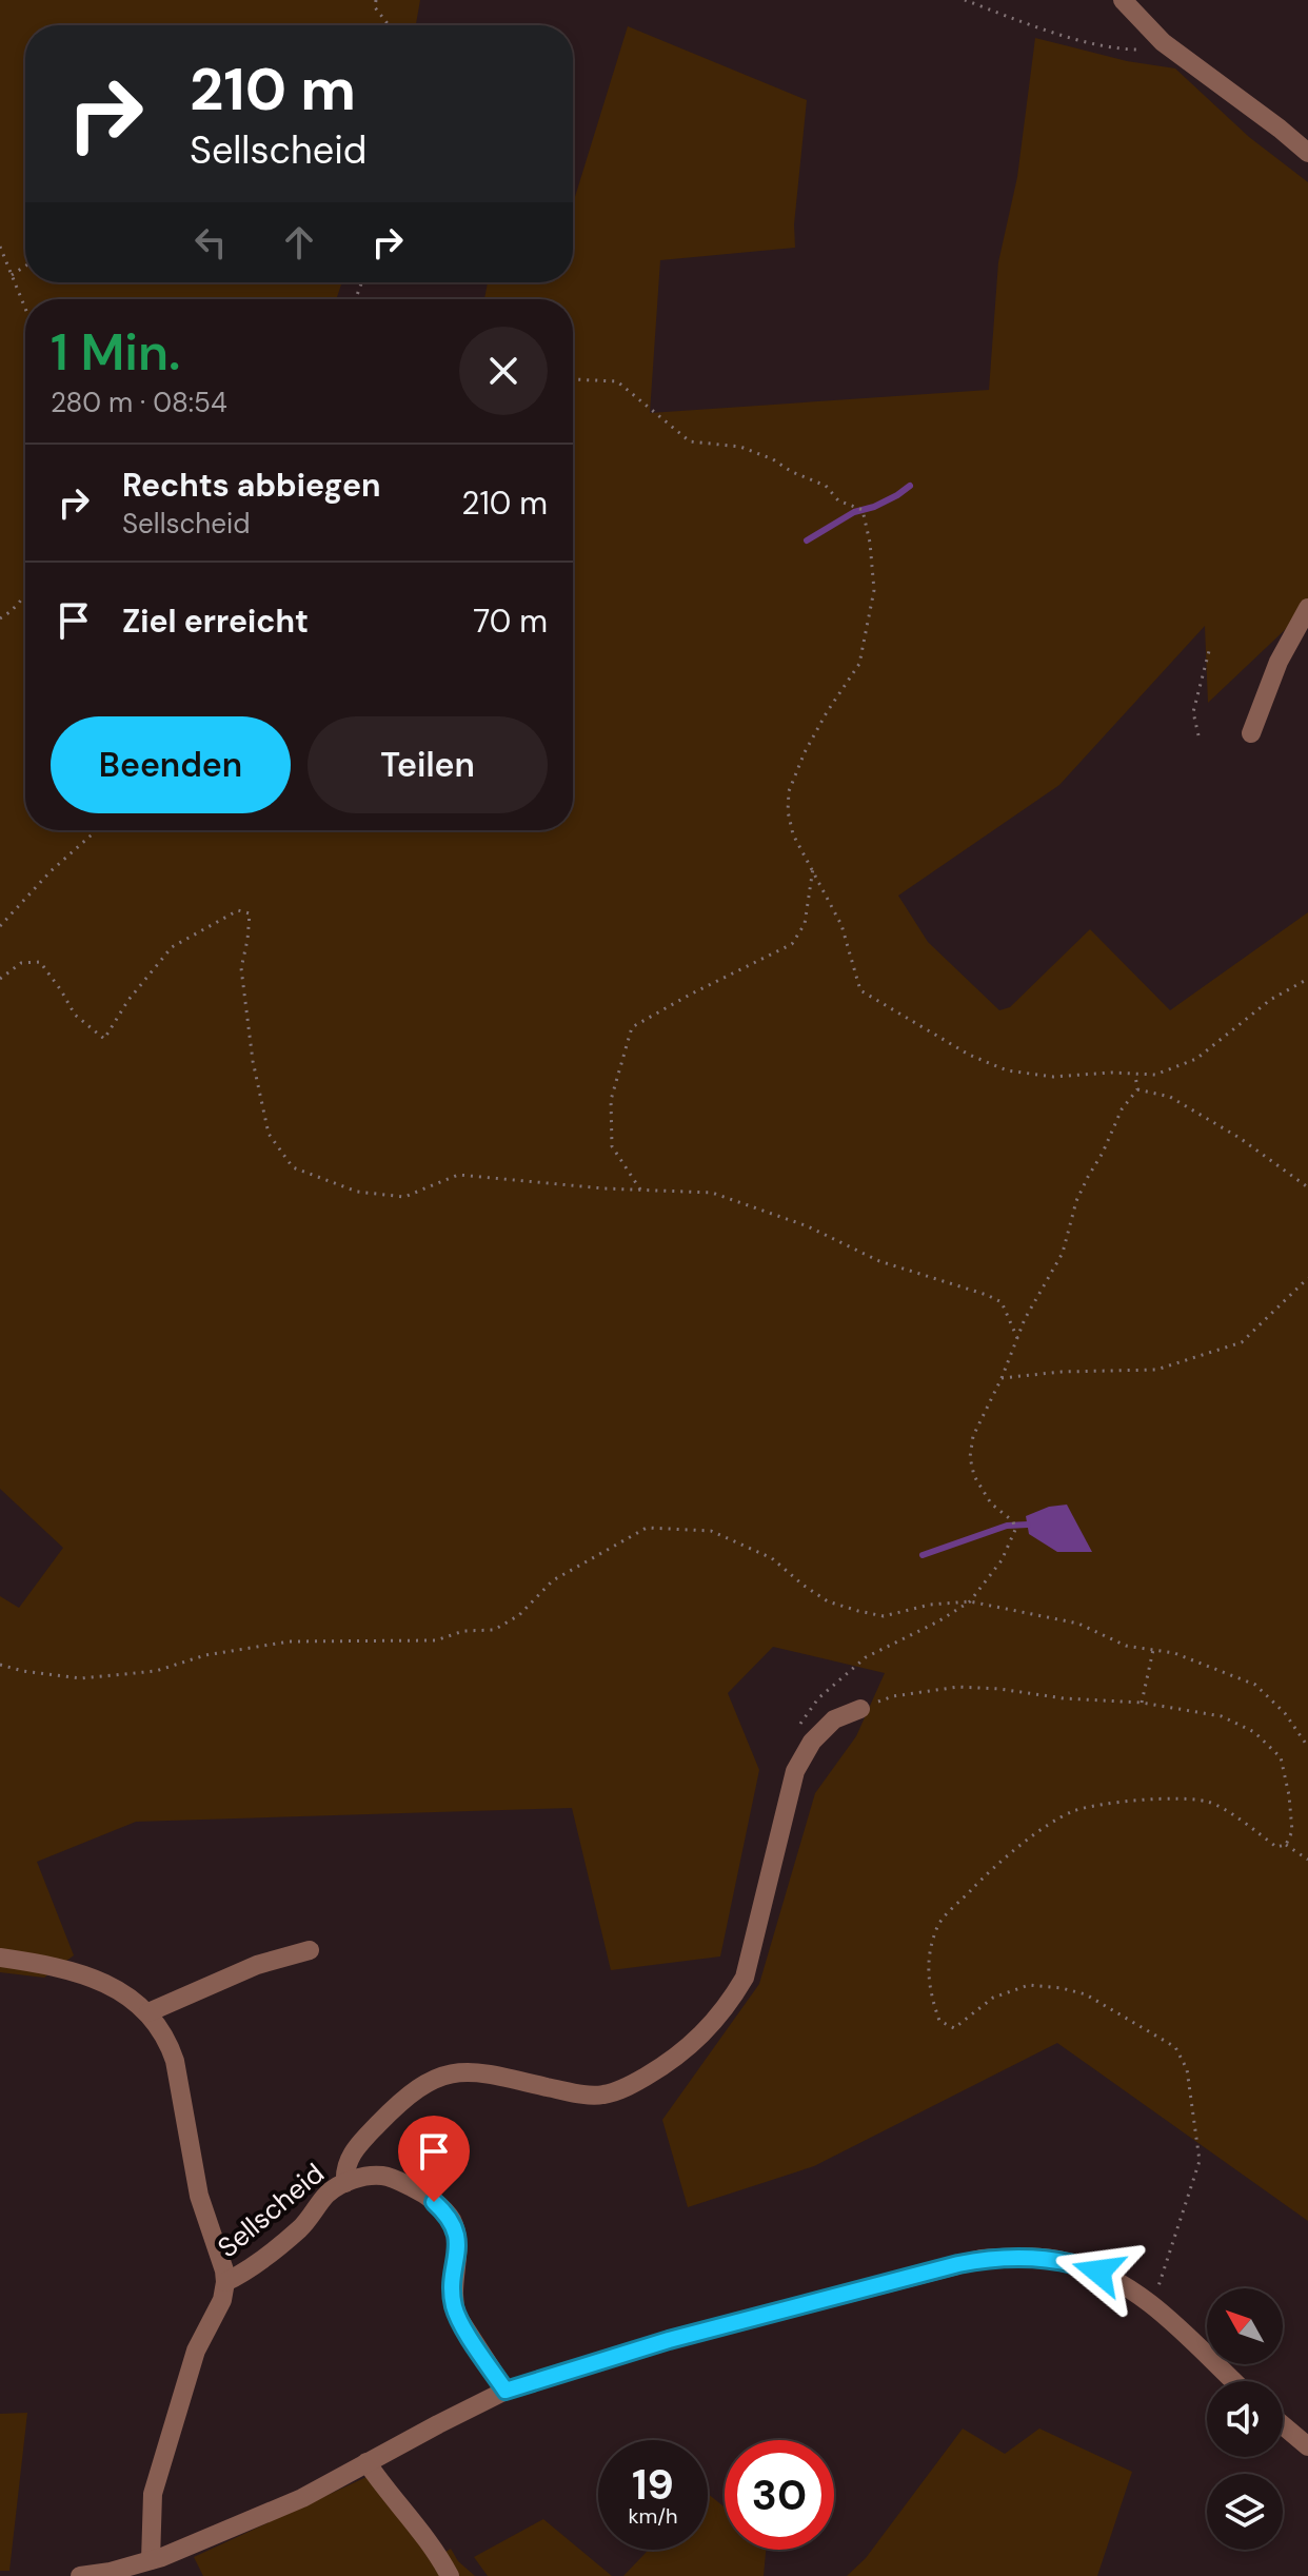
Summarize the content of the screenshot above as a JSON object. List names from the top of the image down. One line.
{"streets":{"street":["Sellscheid"]},"north":"top left","page":{"turn":["210 m","Sellscheid"],"heading":["1 Min.","280 m · 08:54"],"list":[{"name":"Rechts abbiegen","note":"Sellscheid","value":"210 m"},{"name":"Ziel erreicht","value":"70 m"}],"buttons":["Beenden","Teilen"],"speed":"19 km/h","limit":"30"}}
